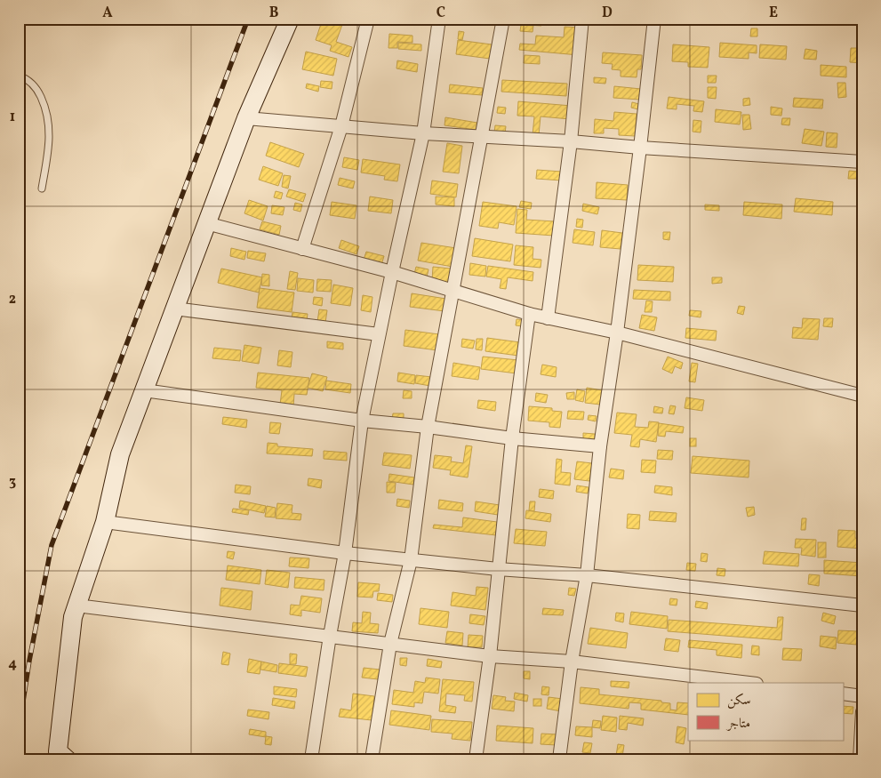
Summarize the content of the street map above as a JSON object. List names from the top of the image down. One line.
{"legend":["سكن","متاجر"],"grid":{"columns":["A","B","C","D","E"],"rows":["1","2","3","4"]}}
